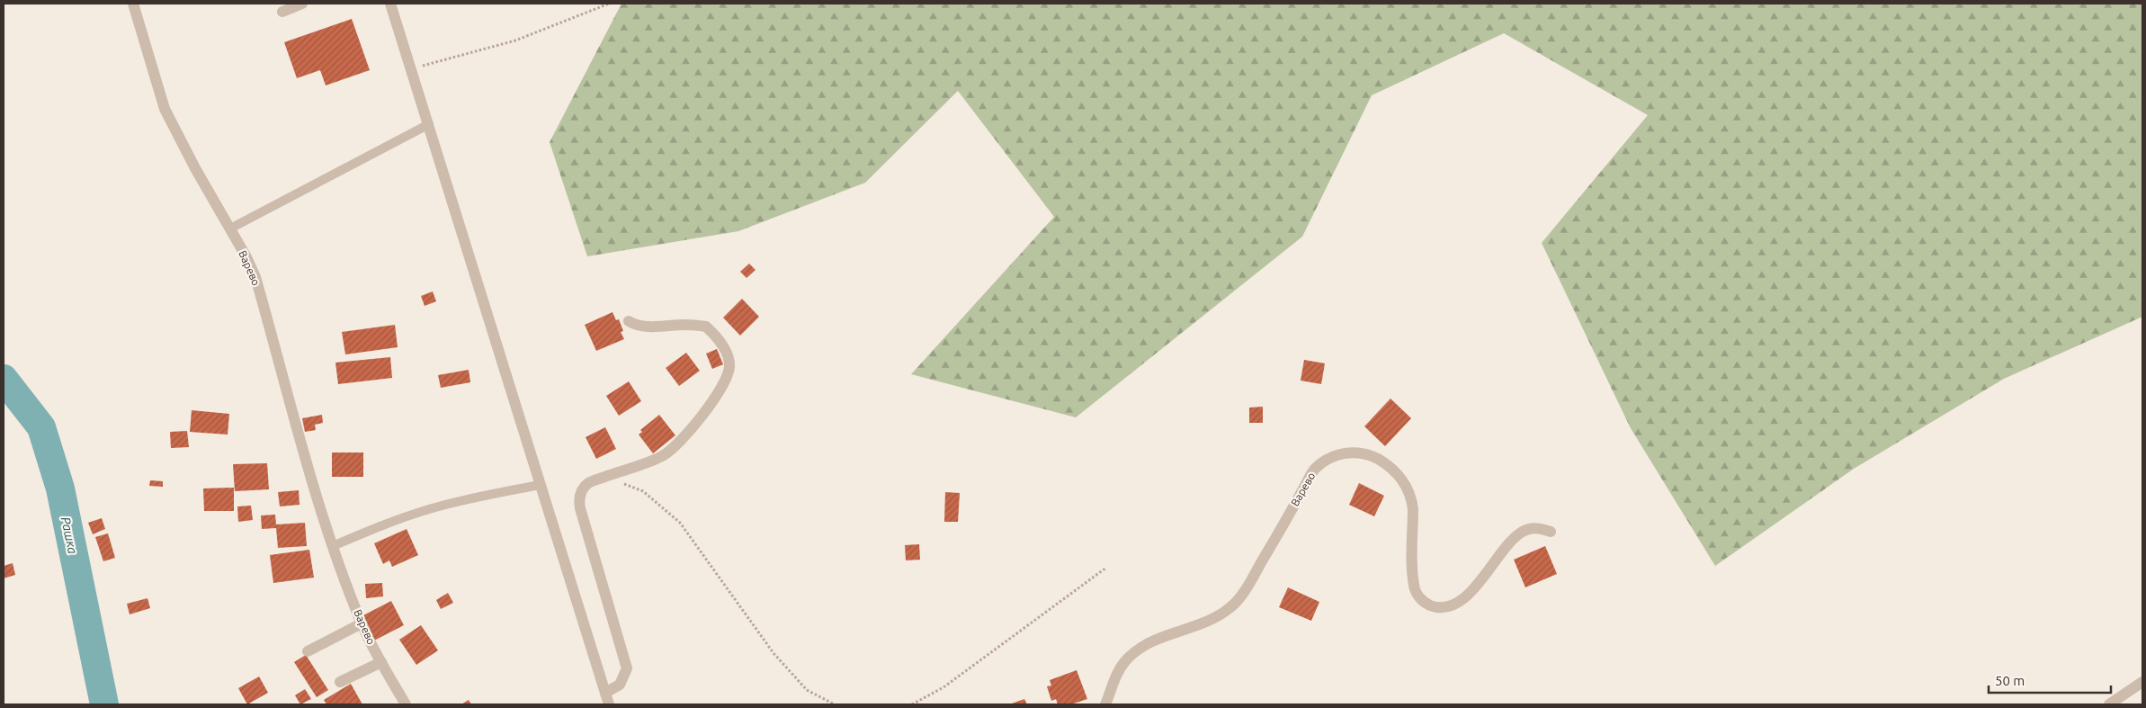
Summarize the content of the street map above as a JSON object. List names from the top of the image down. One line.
{"streets":{"street":["Варево"]},"water":["Рашка"],"scale_bar":"50 m"}
